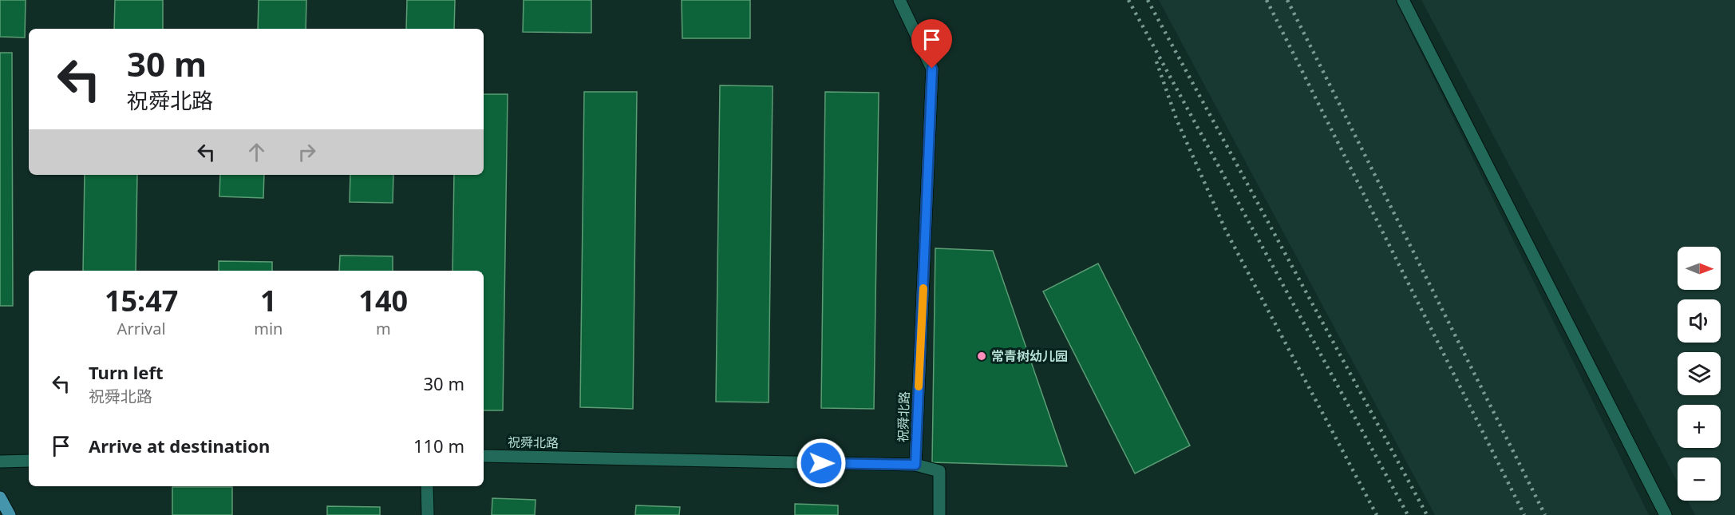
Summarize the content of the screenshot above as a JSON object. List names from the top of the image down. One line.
{"streets":{"street":["祝舜北路"]},"places":["常青树幼儿园"],"north":"right","page":{"turn":["30 m","祝舜北路"],"map_buttons":["+","−"],"eta":["15:47","Arrival","1","min","140","m"],"list":[{"name":"Turn left","note":"祝舜北路","value":"30 m"},{"name":"Arrive at destination","value":"110 m"}]}}
